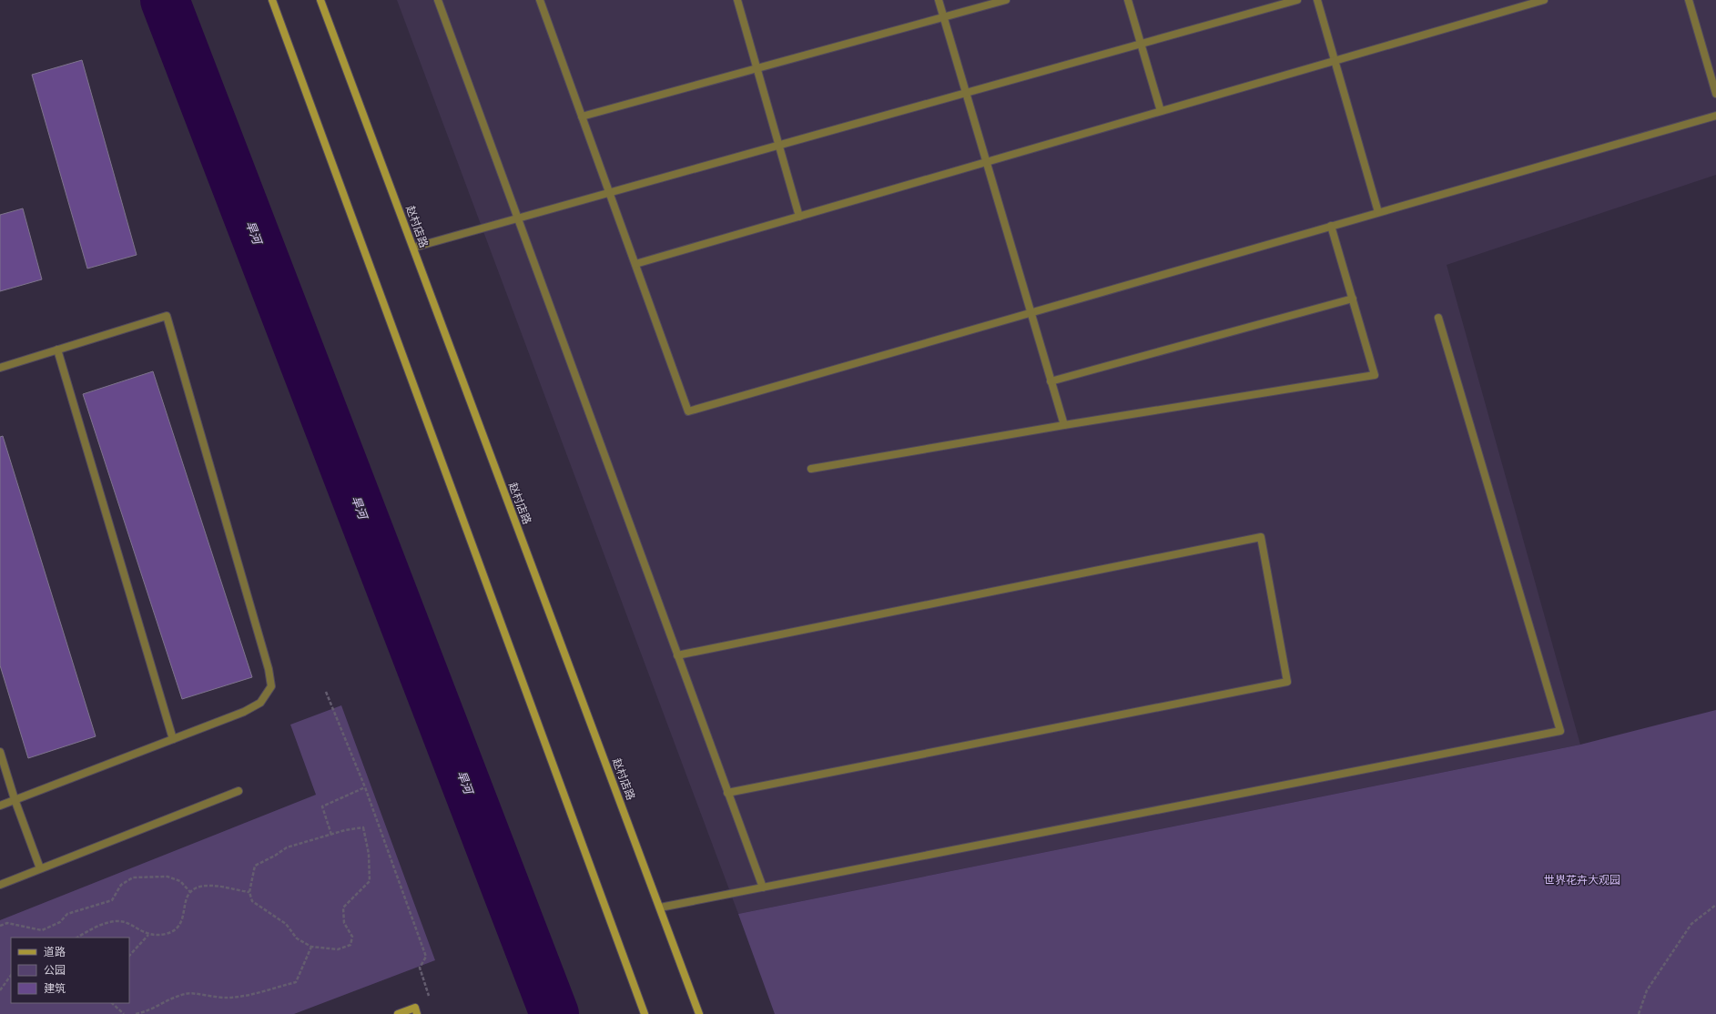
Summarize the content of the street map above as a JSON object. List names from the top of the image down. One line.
{"streets":{"main road":["赵村店路"]},"water":["旱河"],"parks":["世界花卉大观园"],"legend":["道路","公园","建筑"]}
